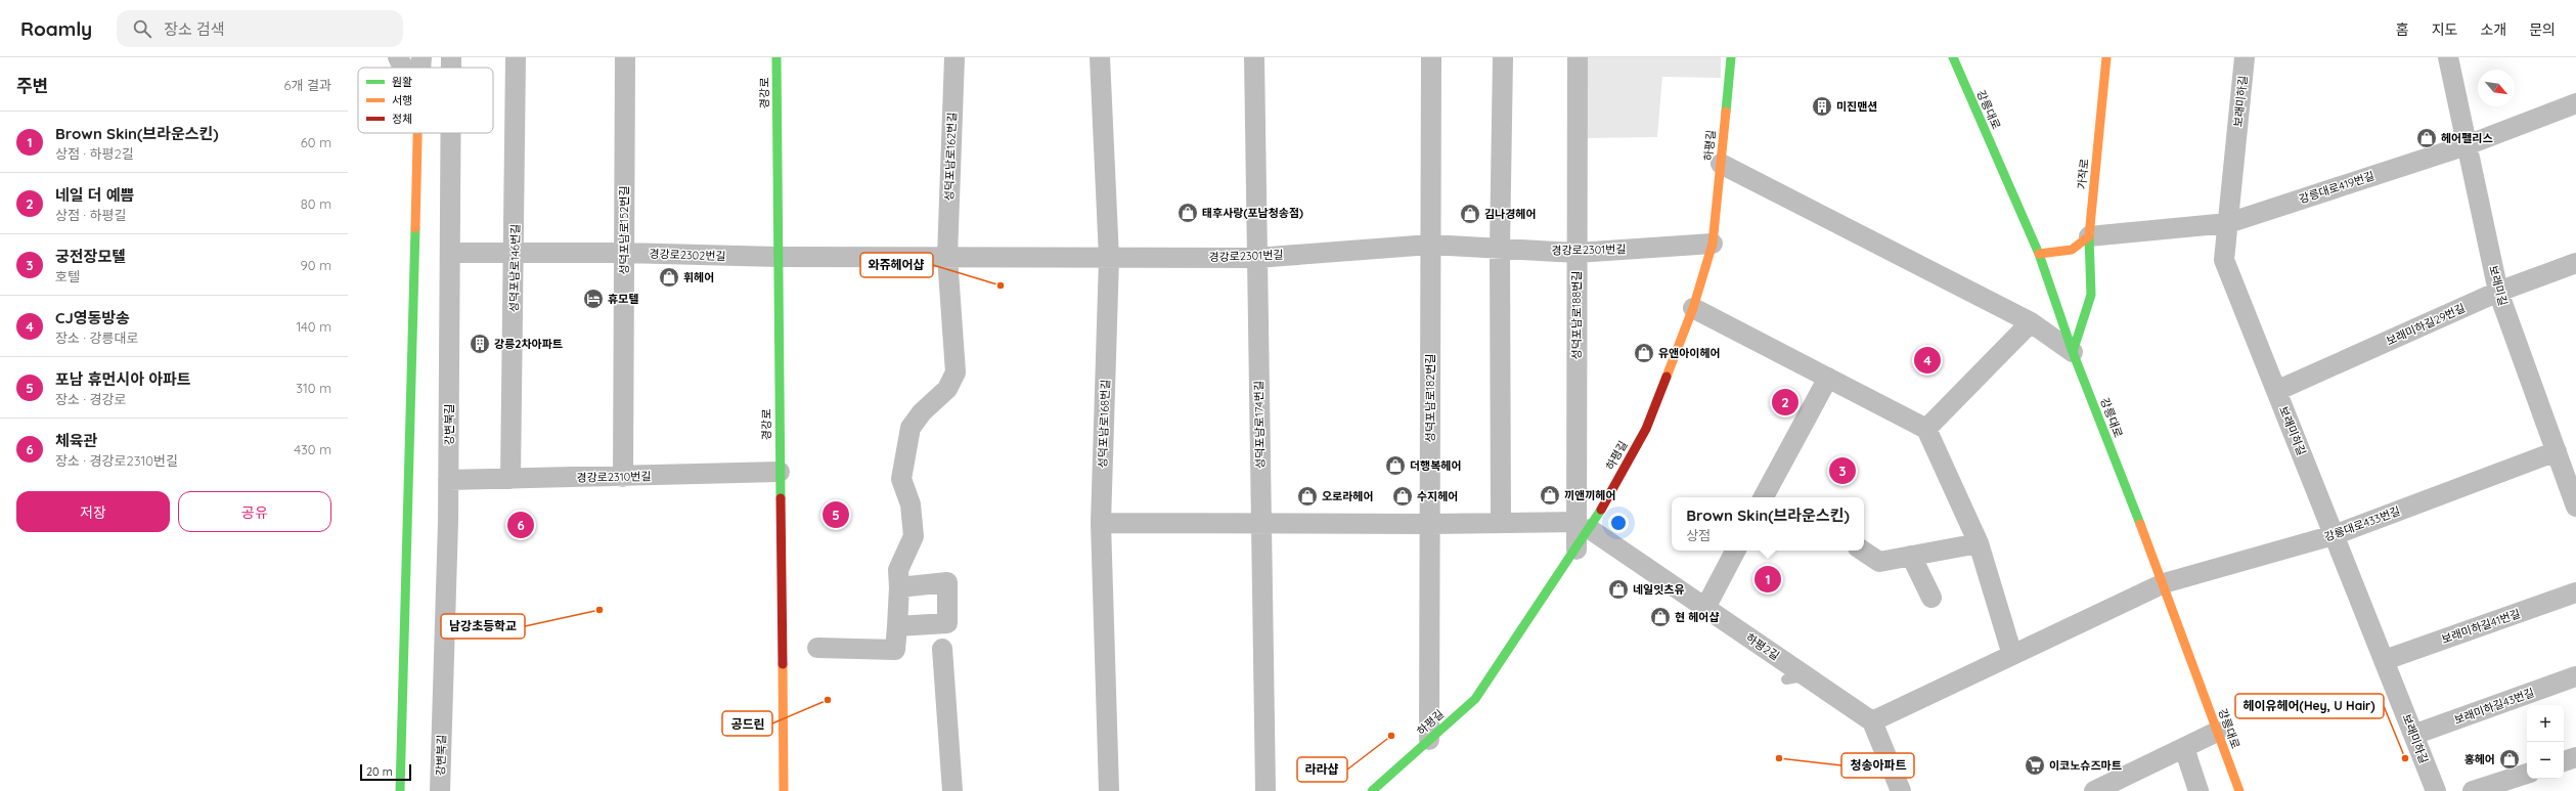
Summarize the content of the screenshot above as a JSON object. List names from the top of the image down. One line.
{"streets":{"street":["경강로","보래미하길","강릉대로","하평길","성덕포남로162번길","가작로","강릉대로419번길","성덕포남로152번길","경강로2301번길","경강로2302번길","성덕포남로146번길","보래미길","성덕포남로188번길","보래미하길29번길","성덕포남로182번길","성덕포남로168번길","강변북길","성덕포남로174번길","경강로2310번길","강릉대로433번길","보래미하길41번길","하평2길","보래미하길43번길"]},"crossings":[["경강로","경강로2301번길"],["경강로","경강로2302번길"],["경강로","경강로2310번길"],["보래미하길","강릉대로419번길"],["보래미하길","보래미하길29번길"],["보래미하길","강릉대로433번길"],["보래미하길","보래미하길41번길"],["보래미하길","보래미하길43번길"],["강릉대로","가작로"],["강릉대로","강릉대로433번길"],["하평길","경강로2301번길"],["하평길","성덕포남로188번길"],["하평길","성덕포남로182번길"],["하평길","하평2길"],["성덕포남로162번길","경강로2301번길"],["가작로","강릉대로419번길"],["강릉대로419번길","보래미길"],["성덕포남로152번길","경강로2302번길"],["성덕포남로152번길","경강로2310번길"],["경강로2301번길","경강로2302번길"],["경강로2301번길","성덕포남로188번길"],["경강로2301번길","성덕포남로182번길"],["경강로2301번길","성덕포남로168번길"],["경강로2301번길","성덕포남로174번길"],["경강로2302번길","성덕포남로146번길"],["경강로2302번길","강변북길"],["성덕포남로146번길","경강로2310번길"],["보래미길","보래미하길29번길"],["보래미길","강릉대로433번길"],["성덕포남로188번길","하평2길"],["강변북길","경강로2310번길"],["강릉대로433번길","하평2길"]],"places":{"building":["미진맨션","강릉2차아파트"],"shop":["헤어펠리스","태후사랑(포남청송점)","김나경헤어","휘헤어","유앤아이헤어","더행복헤어","끼앤끼헤어","오로라헤어","수지헤어","네일잇츠유","현 헤어샵","홍헤어"],"other":["와쥬헤어샵","남강초등학교","공드린","라라샵","청송아파트","헤이유헤어(Hey, U Hair)"],"hotel":["휴모텔"],"supermarket":["이코노슈즈마트"]},"legend":["원활","서행","정체"],"scale_bar":"20 m","north":"bottom right","page":{"header":"Roamly","search":"장소 검색","nav":["홈","지도","소개","문의"],"heading":["주변","6개 결과"],"list":[{"mark":"1","name":"Brown Skin(브라운스킨)","note":"상점 · 하평2길","value":"60 m"},{"mark":"2","name":"네일 더 예쁨","note":"상점 · 하평길","value":"80 m"},{"mark":"3","name":"궁전장모텔","note":"호텔","value":"90 m"},{"mark":"4","name":"CJ영동방송","note":"장소 · 강릉대로","value":"140 m"},{"mark":"5","name":"포남 휴먼시아 아파트","note":"장소 · 경강로","value":"310 m"},{"mark":"6","name":"체육관","note":"장소 · 경강로2310번길","value":"430 m"}],"pins":["4","2","3","5","6","1"],"buttons":["저장","공유"],"popup":["Brown Skin(브라운스킨)","상점"],"map_buttons":["+","−"],"scale":"20 m"}}
